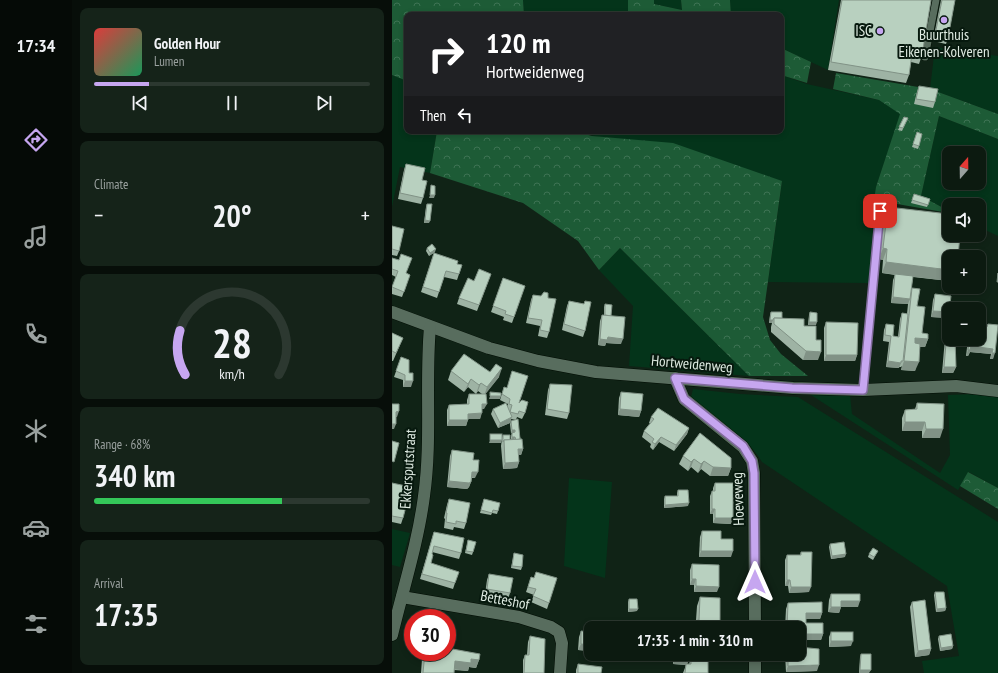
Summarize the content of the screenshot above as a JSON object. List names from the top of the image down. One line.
{"streets":{"street":["Hortweidenweg","Ekkersputstraat","Hoeveweg","Betteshof"]},"crossings":[["Hortweidenweg","Ekkersputstraat"],["Hortweidenweg","Hoeveweg"],["Ekkersputstraat","Betteshof"]],"places":["Buurthuis Eikenen-Kolveren","ISC"],"north":"top","page":{"tabs":"17:34","turn":["120 m","Hortweidenweg"],"song":["Golden Hour","Lumen"],"then":"Then","tile":["Climate",["Range · 68%","340 km"],["Arrival","17:35"]],"map_buttons":["+","−"],"heat":["−","20°","+"],"limit":"30","trip":"17:35 · 1 min · 310 m","gauge":["28","km/h"]}}
